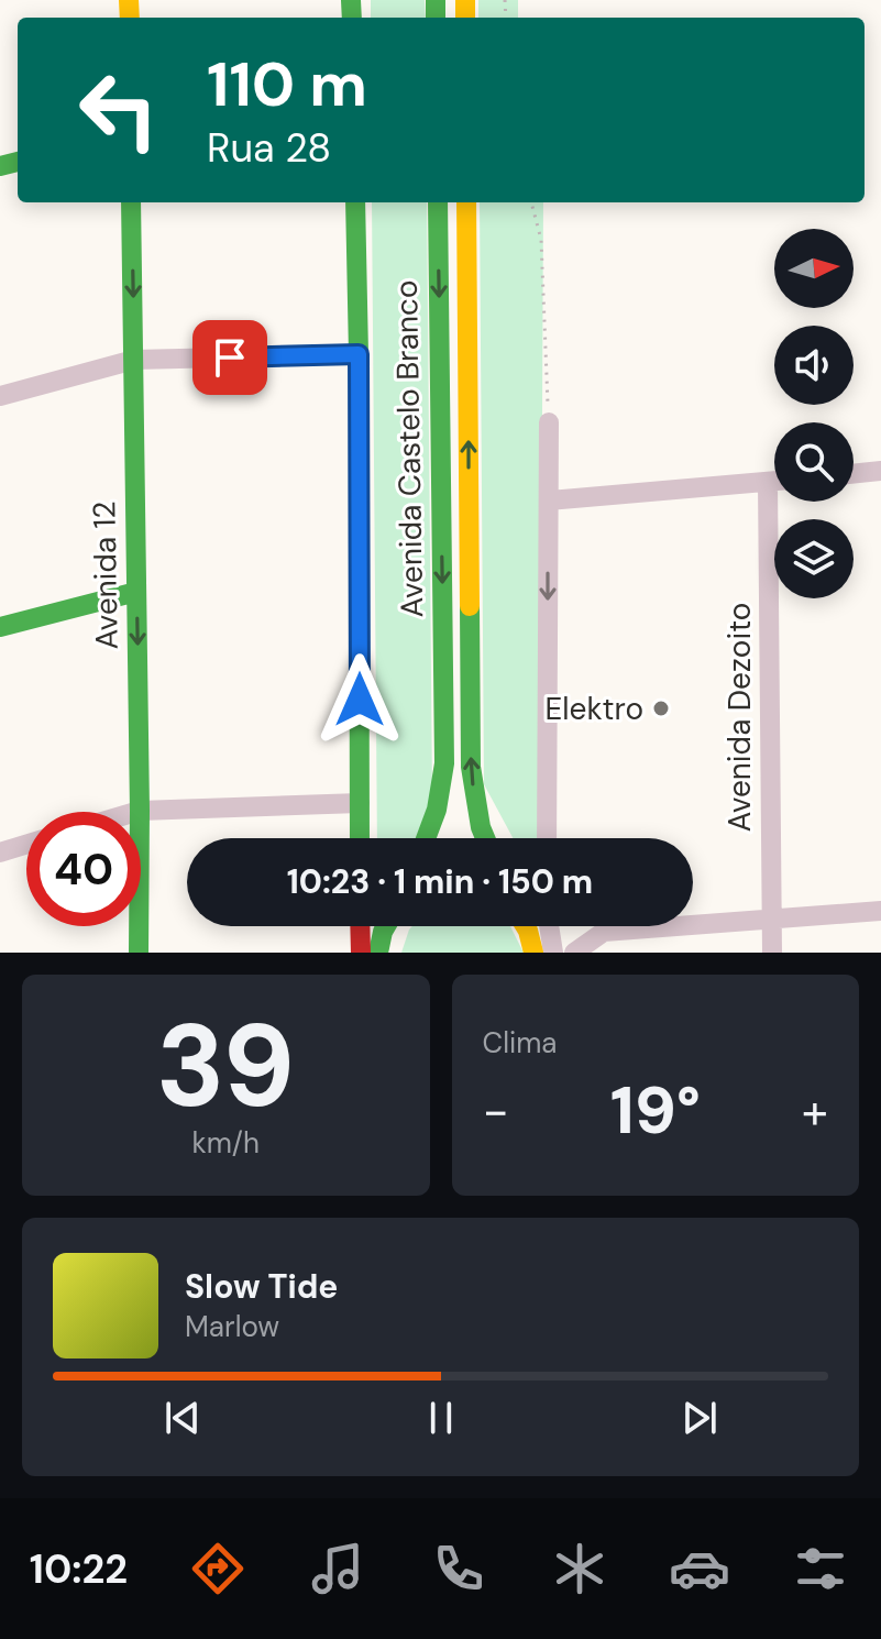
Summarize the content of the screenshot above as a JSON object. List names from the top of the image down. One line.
{"streets":{"street":["Avenida Castelo Branco","Avenida 12","Avenida Dezoito"]},"one_way":["Avenida 12"],"places":["Elektro"],"north":"right","page":{"turn":["110 m","Rua 28"],"limit":"40","trip":"10:23 · 1 min · 150 m","tile":[["39","km/h"],"Clima"],"heat":["−","19°","+"],"song":["Slow Tide","Marlow"],"tabs":"10:22"}}
